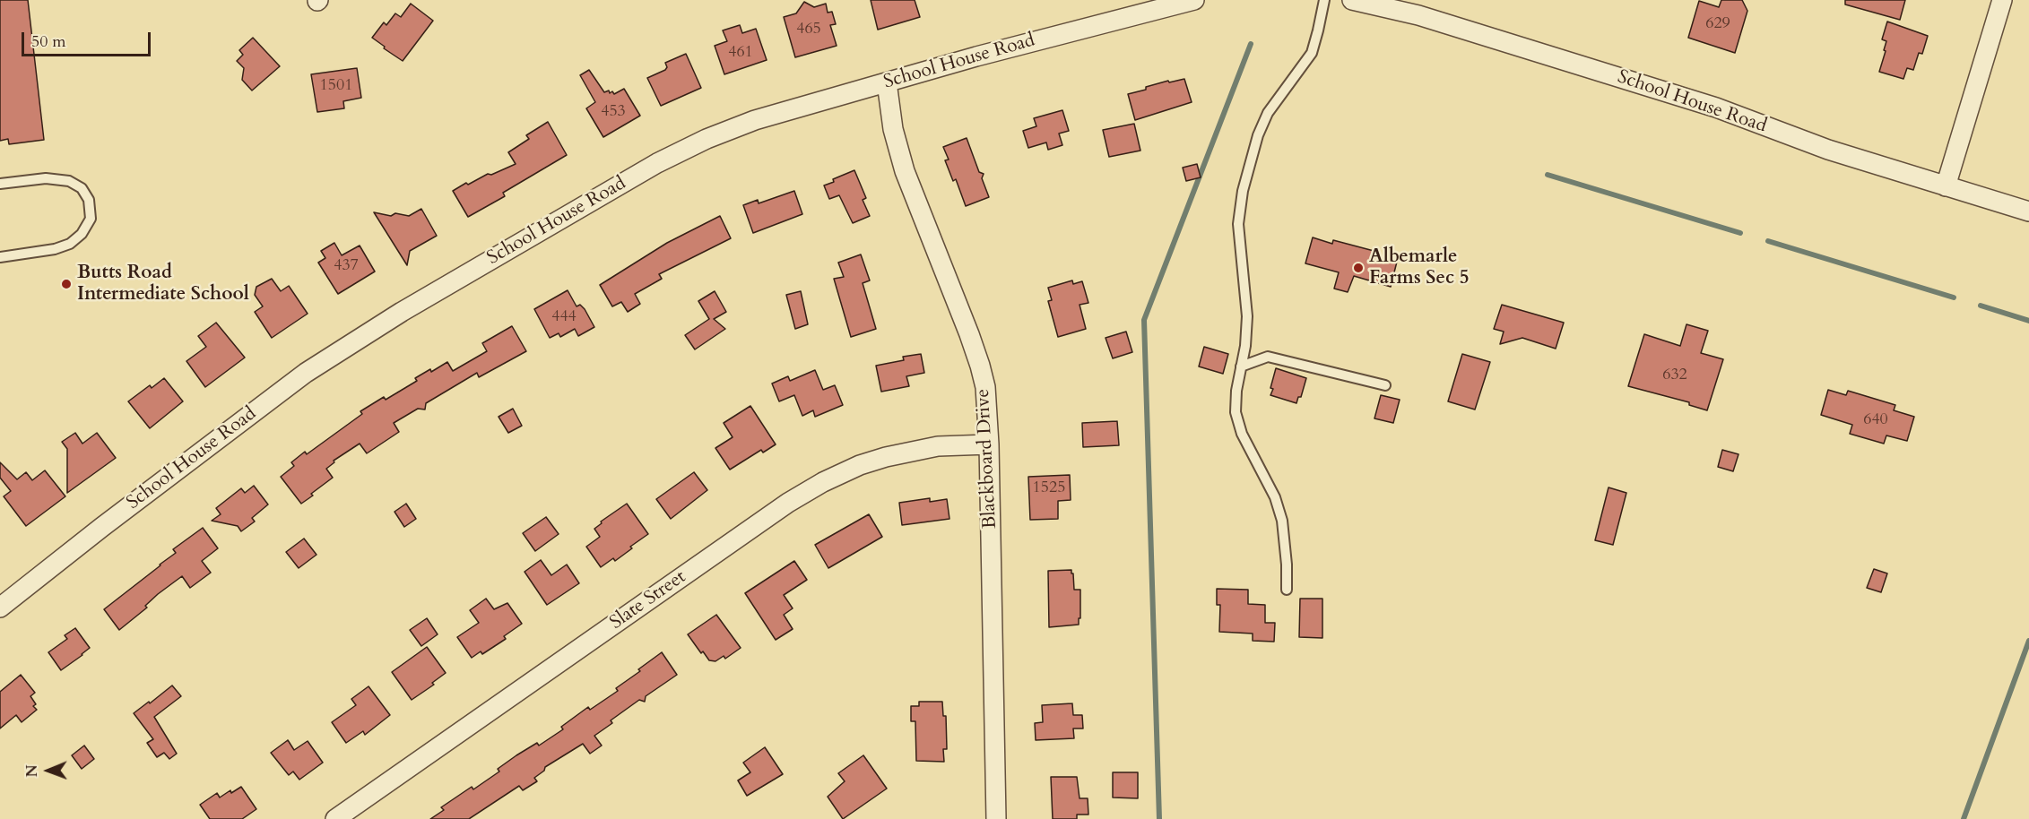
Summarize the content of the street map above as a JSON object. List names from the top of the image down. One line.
{"streets":{"street":["School House Road","Blackboard Drive","Slate Street"]},"crossings":[["School House Road","Blackboard Drive"],["Blackboard Drive","Slate Street"]],"places":["Albemarle Farms Sec 5","Butts Road Intermediate School"],"house_numbers":["629","465","461","1501","453","437","444","632","640","1525"],"scale_bar":"50 m","north":"left"}
